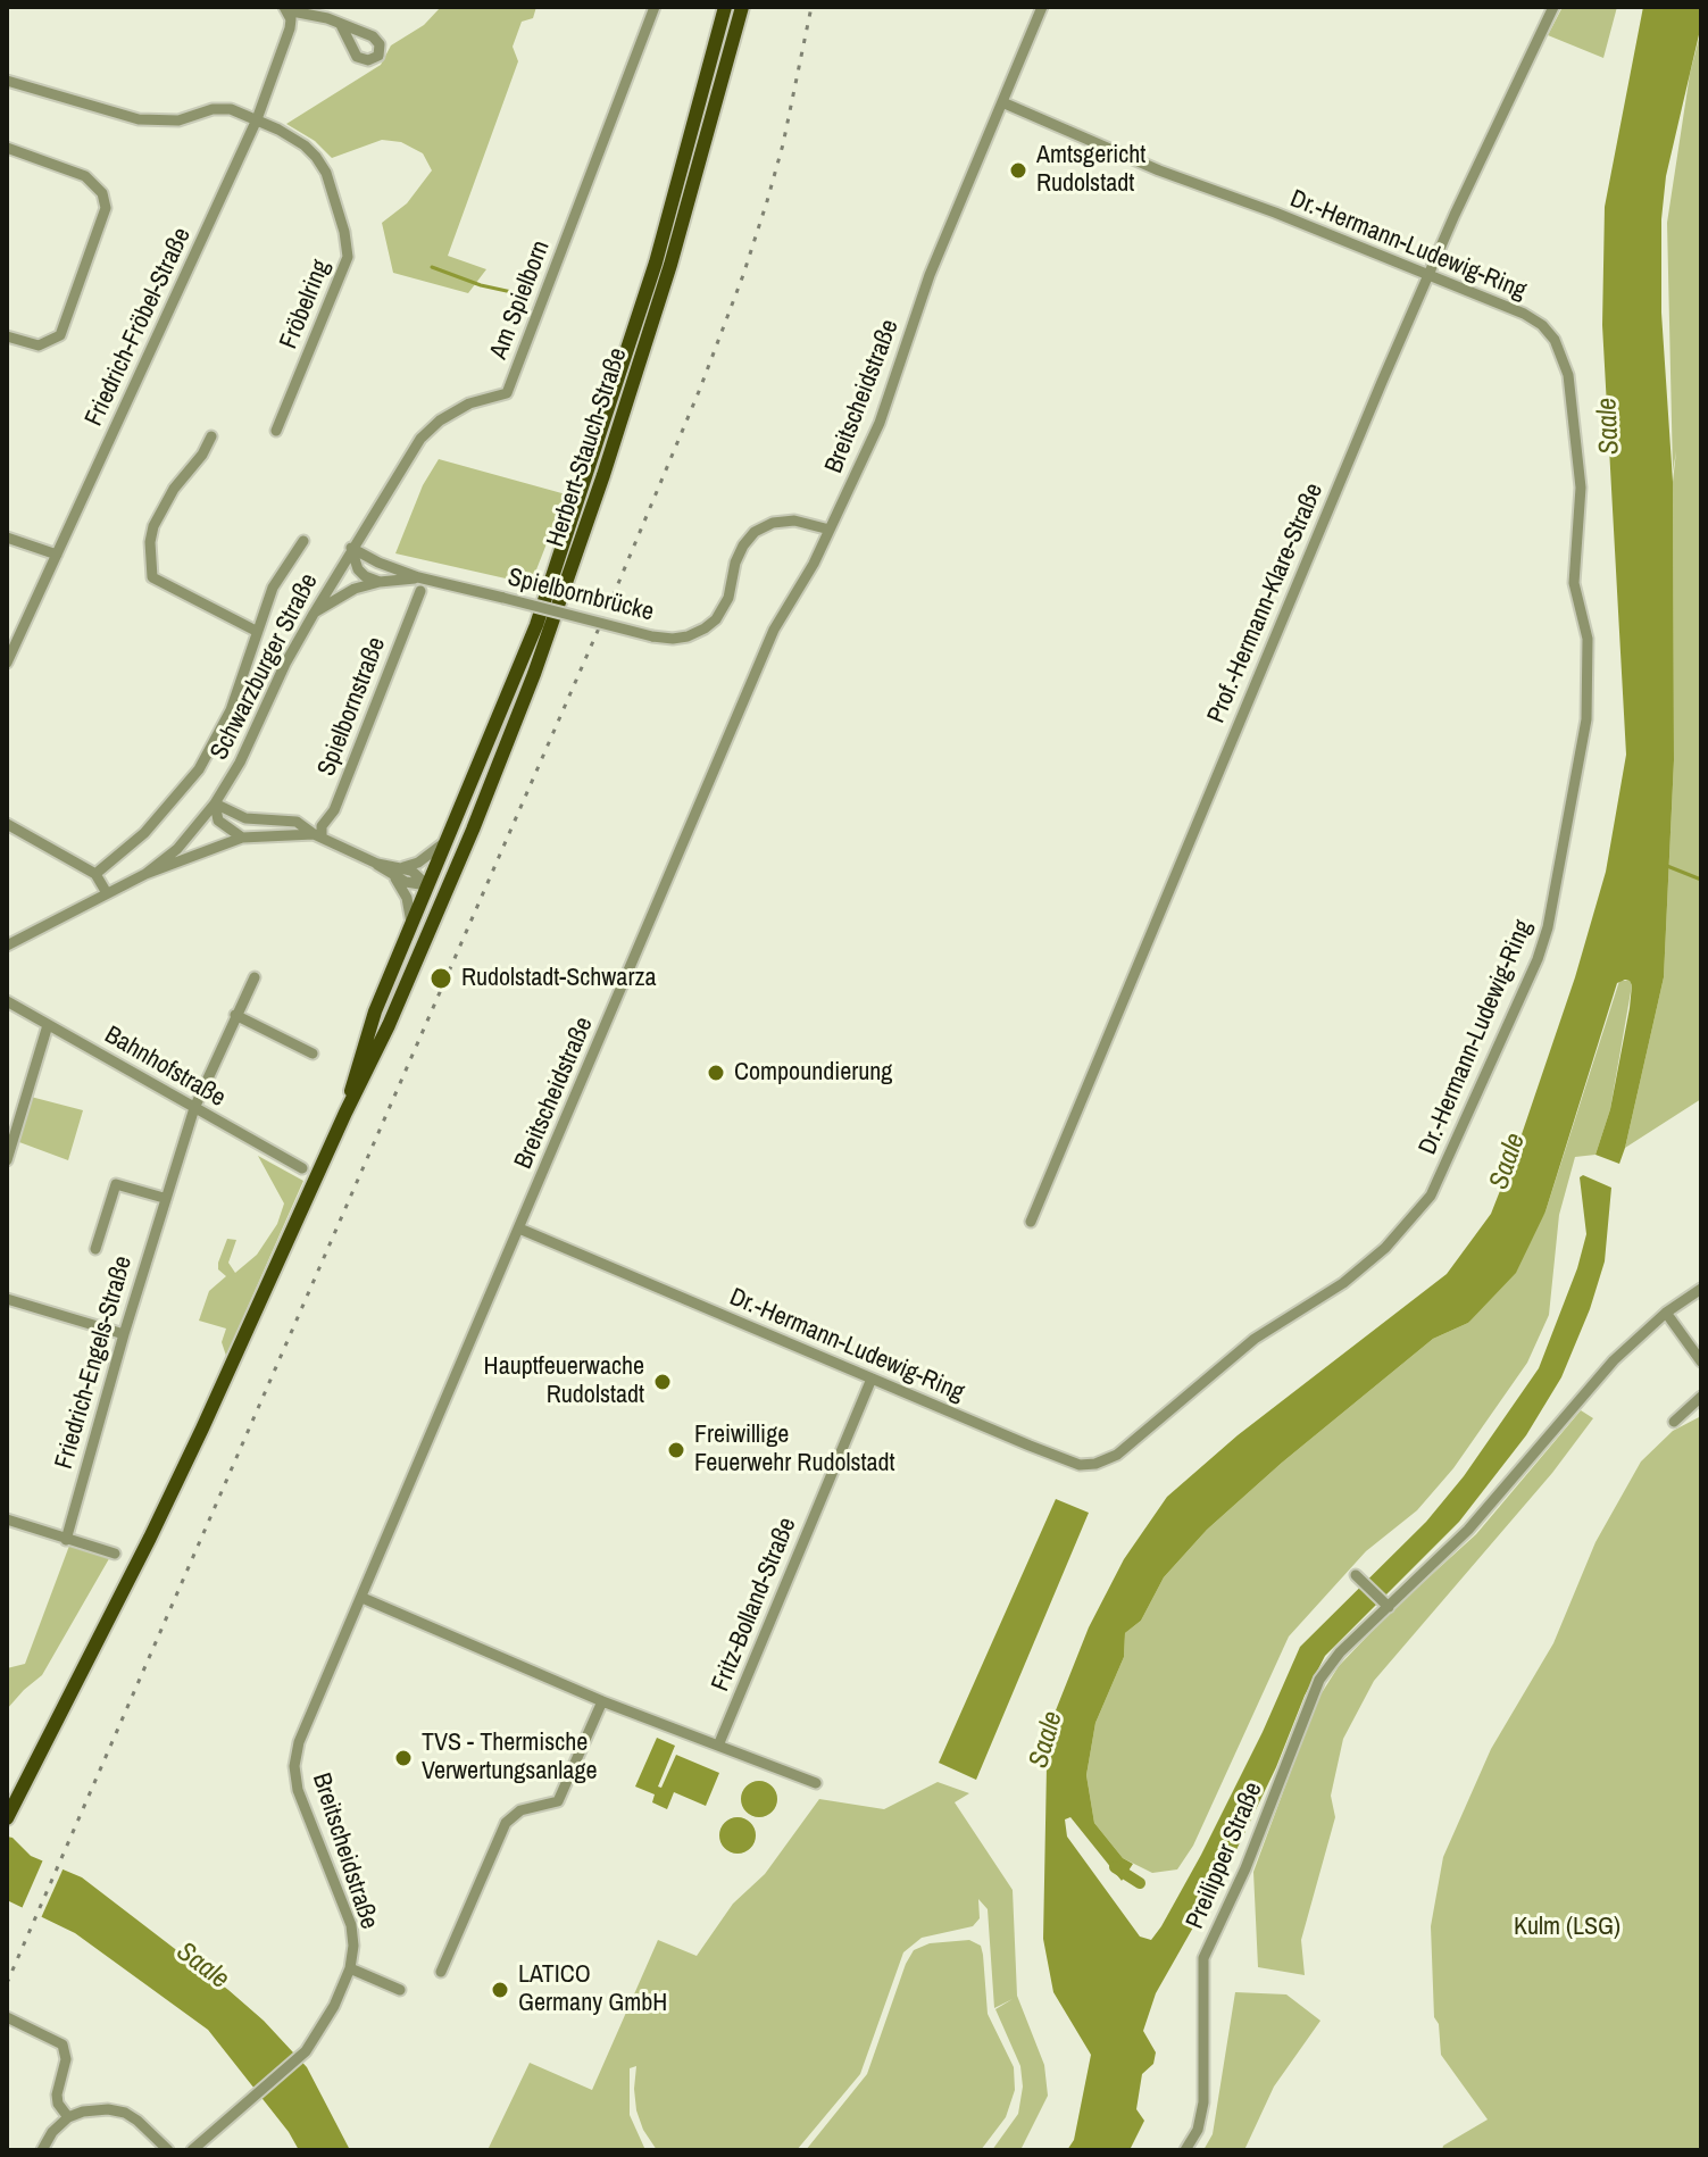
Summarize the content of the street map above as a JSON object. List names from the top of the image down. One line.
{"streets":{"main road":["Herbert-Stauch-Straße"],"street":["Dr.-Hermann-Ludewig-Ring","Am Spielborn","Fröbelring","Friedrich-Fröbel-Straße","Breitscheidstraße","Spielbornbrücke","Prof.-Hermann-Klare-Straße","Schwarzburger Straße","Spielbornstraße","Bahnhofstraße","Friedrich-Engels-Straße","Fritz-Bolland-Straße","Preilipper Straße"]},"crossings":[["Dr.-Hermann-Ludewig-Ring","Breitscheidstraße"],["Dr.-Hermann-Ludewig-Ring","Prof.-Hermann-Klare-Straße"],["Dr.-Hermann-Ludewig-Ring","Fritz-Bolland-Straße"],["Am Spielborn","Spielbornbrücke"],["Am Spielborn","Schwarzburger Straße"],["Fröbelring","Friedrich-Fröbel-Straße"],["Breitscheidstraße","Spielbornbrücke"],["Spielbornbrücke","Schwarzburger Straße"],["Schwarzburger Straße","Spielbornstraße"],["Bahnhofstraße","Friedrich-Engels-Straße"]],"water":["Saale"],"parks":["Kulm (LSG)"],"places":["Amtsgericht Rudolstadt","Rudolstadt-Schwarza","Compoundierung","Hauptfeuerwache Rudolstadt","Freiwillige Feuerwehr Rudolstadt","TVS - Thermische Verwertungsanlage","LATICO Germany GmbH"]}
